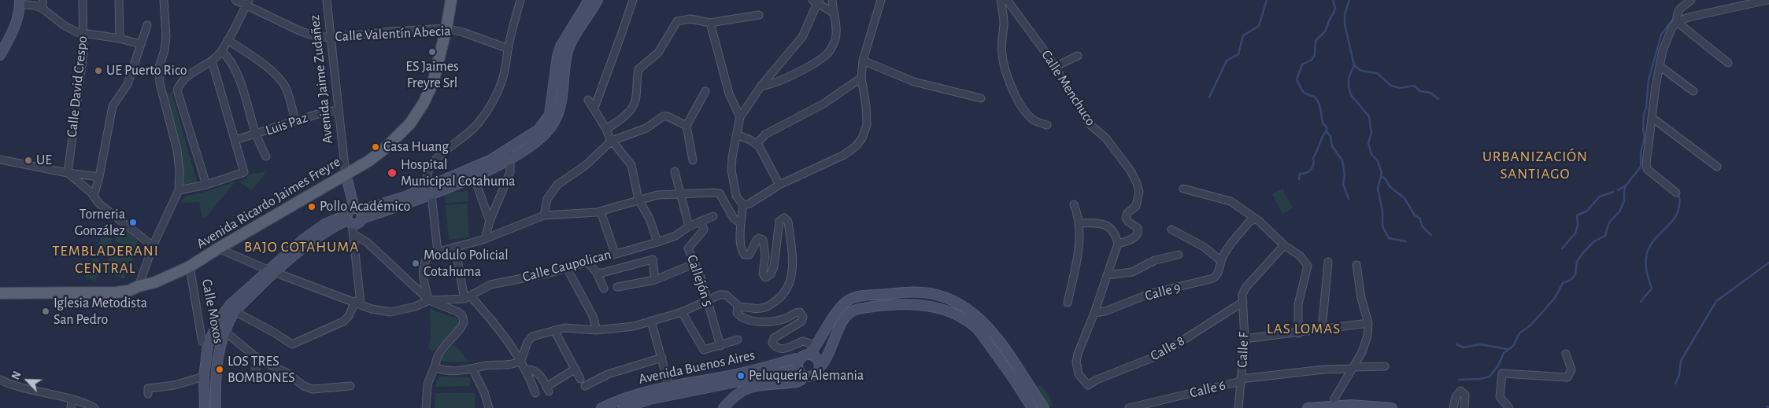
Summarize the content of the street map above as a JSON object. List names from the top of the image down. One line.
{"streets":{"main road":["Avenida Jaime Zudañez","Avenida Ricardo Jaimes Freyre","Calle Moxos","Avenida Buenos Aires"],"street":["Calle Valentín Abecia","Calle David Crespo","Calle Menchuco","Luis Paz","Calle Caupolican","Callejón 5","Calle 9","Calle 8","Calle F","Calle 6"]},"crossings":[["Calle Valentín Abecia","Avenida Jaime Zudañez"],["Calle Valentín Abecia","Avenida Ricardo Jaimes Freyre"],["Avenida Jaime Zudañez","Luis Paz"],["Avenida Jaime Zudañez","Avenida Ricardo Jaimes Freyre"],["Avenida Ricardo Jaimes Freyre","Calle Caupolican"],["Avenida Ricardo Jaimes Freyre","Calle Moxos"],["Calle Caupolican","Callejón 5"],["Calle 9","Calle 8"],["Calle 8","Calle F"],["Calle F","Calle 6"]],"districts":["URBANIZACIÓN SANTIAGO","BAJO COTAHUMA","TEMBLADERANI CENTRAL","LAS LOMAS"],"places":["ES Jaimes Freyre Srl","UE Puerto Rico","Casa Huang","UE","Hospital Municipal Cotahuma","Pollo Académico","Torneria González","Modulo Policial Cotahuma","Iglesia Metodista San Pedro","LOS TRES BOMBONES","Peluquería Alemania"],"north":"top left"}
